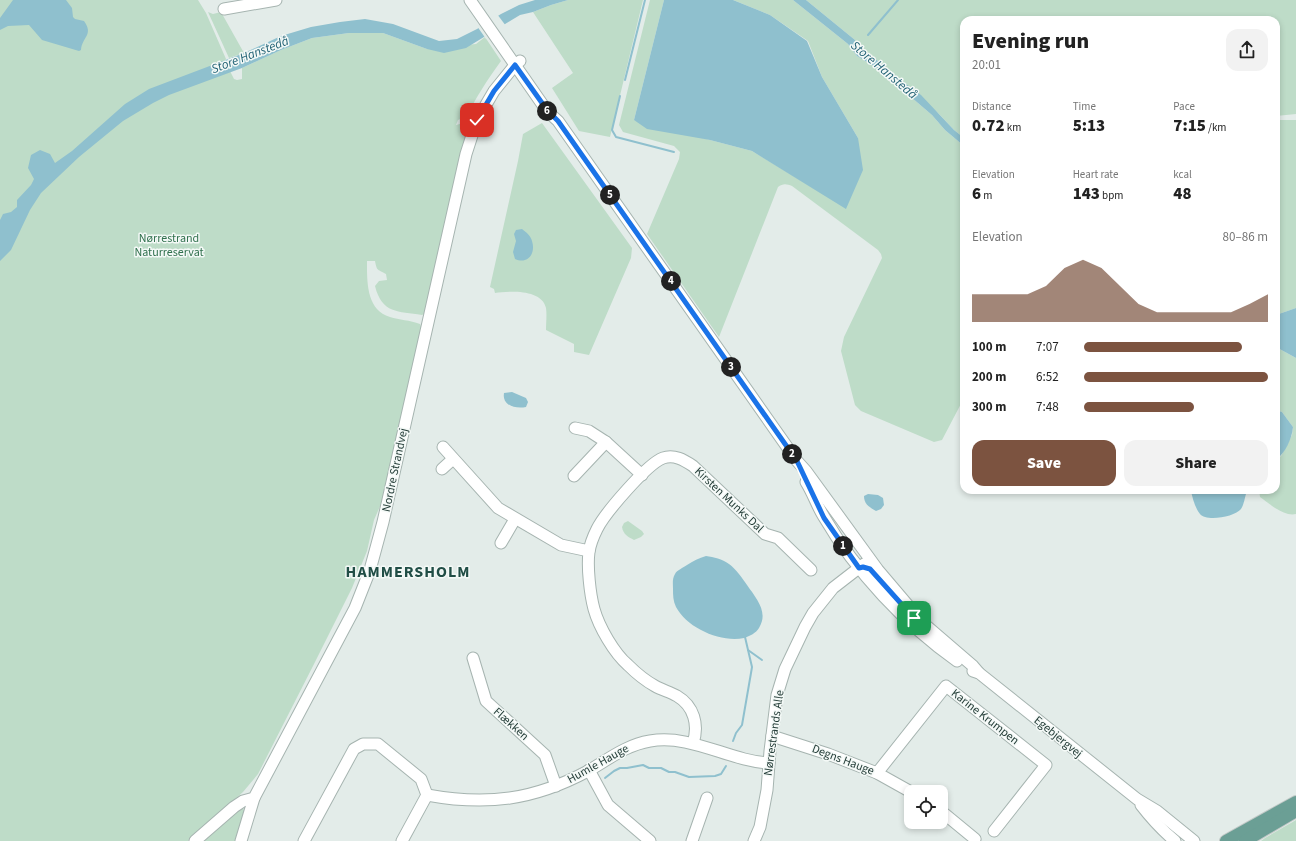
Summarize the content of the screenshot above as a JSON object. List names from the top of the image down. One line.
{"streets":{"street":["Nordre Strandvej","Kirsten Munks Dal","Karine Krumpen","Flækken","Nørrestrands Alle","Egebjergvej","Degns Hauge","Humle Hauge"]},"crossings":[["Nordre Strandvej","Egebjergvej"],["Kirsten Munks Dal","Humle Hauge"],["Karine Krumpen","Degns Hauge"],["Flækken","Humle Hauge"],["Nørrestrands Alle","Egebjergvej"],["Nørrestrands Alle","Degns Hauge"],["Nørrestrands Alle","Humle Hauge"]],"districts":["HAMMERSHOLM"],"water":["Store Hanstedå"],"parks":["Nørrestrand Naturreservat"],"page":{"heading":["Evening run","20:01"],"stats":[["Distance","0.72 km"],["Time","5:13"],["Pace","7:15 /km"],["Elevation","6 m"],["Heart rate","143 bpm"],["kcal","48"]],"pins":["6","5","4","3","2","1"],"chart":["Elevation","80–86 m"],"list":[{"name":"100 m","note":"7:07"},{"name":"200 m","note":"6:52"},{"name":"300 m","note":"7:48"}],"buttons":["Save","Share"]}}
